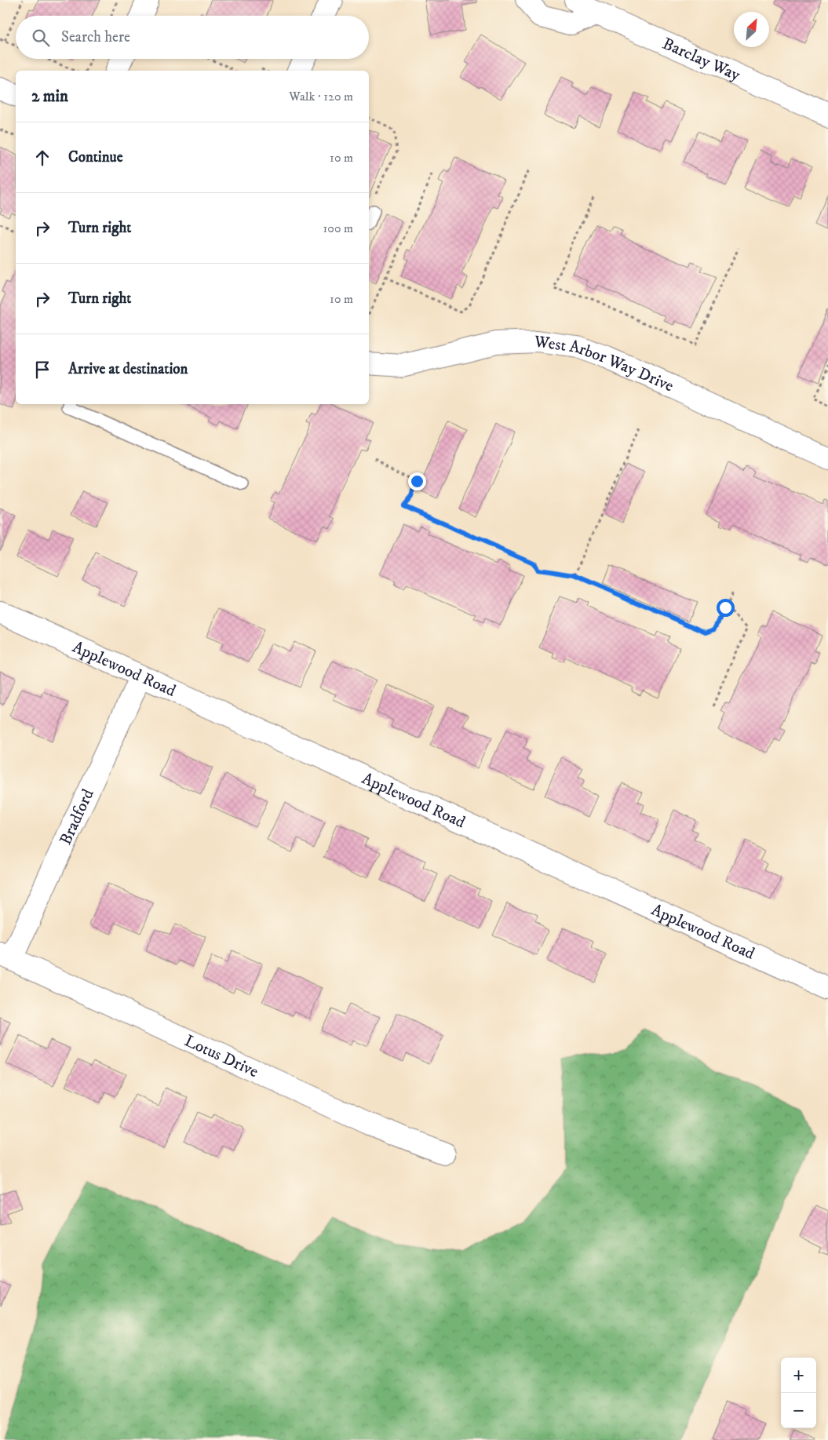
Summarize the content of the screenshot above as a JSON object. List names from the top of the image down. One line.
{"streets":{"street":["Barclay Way","West Arbor Way Drive","Applewood Road","Bradford","Lotus Drive"]},"crossings":[["Applewood Road","Bradford"],["Bradford","Lotus Drive"]],"north":"top right","page":{"search":"Search here","heading":["2 min","Walk · 120 m"],"list":[["Continue","10 m"],["Turn right","100 m"],["Turn right","10 m"],"Arrive at destination"],"map_buttons":["+","−"]}}
